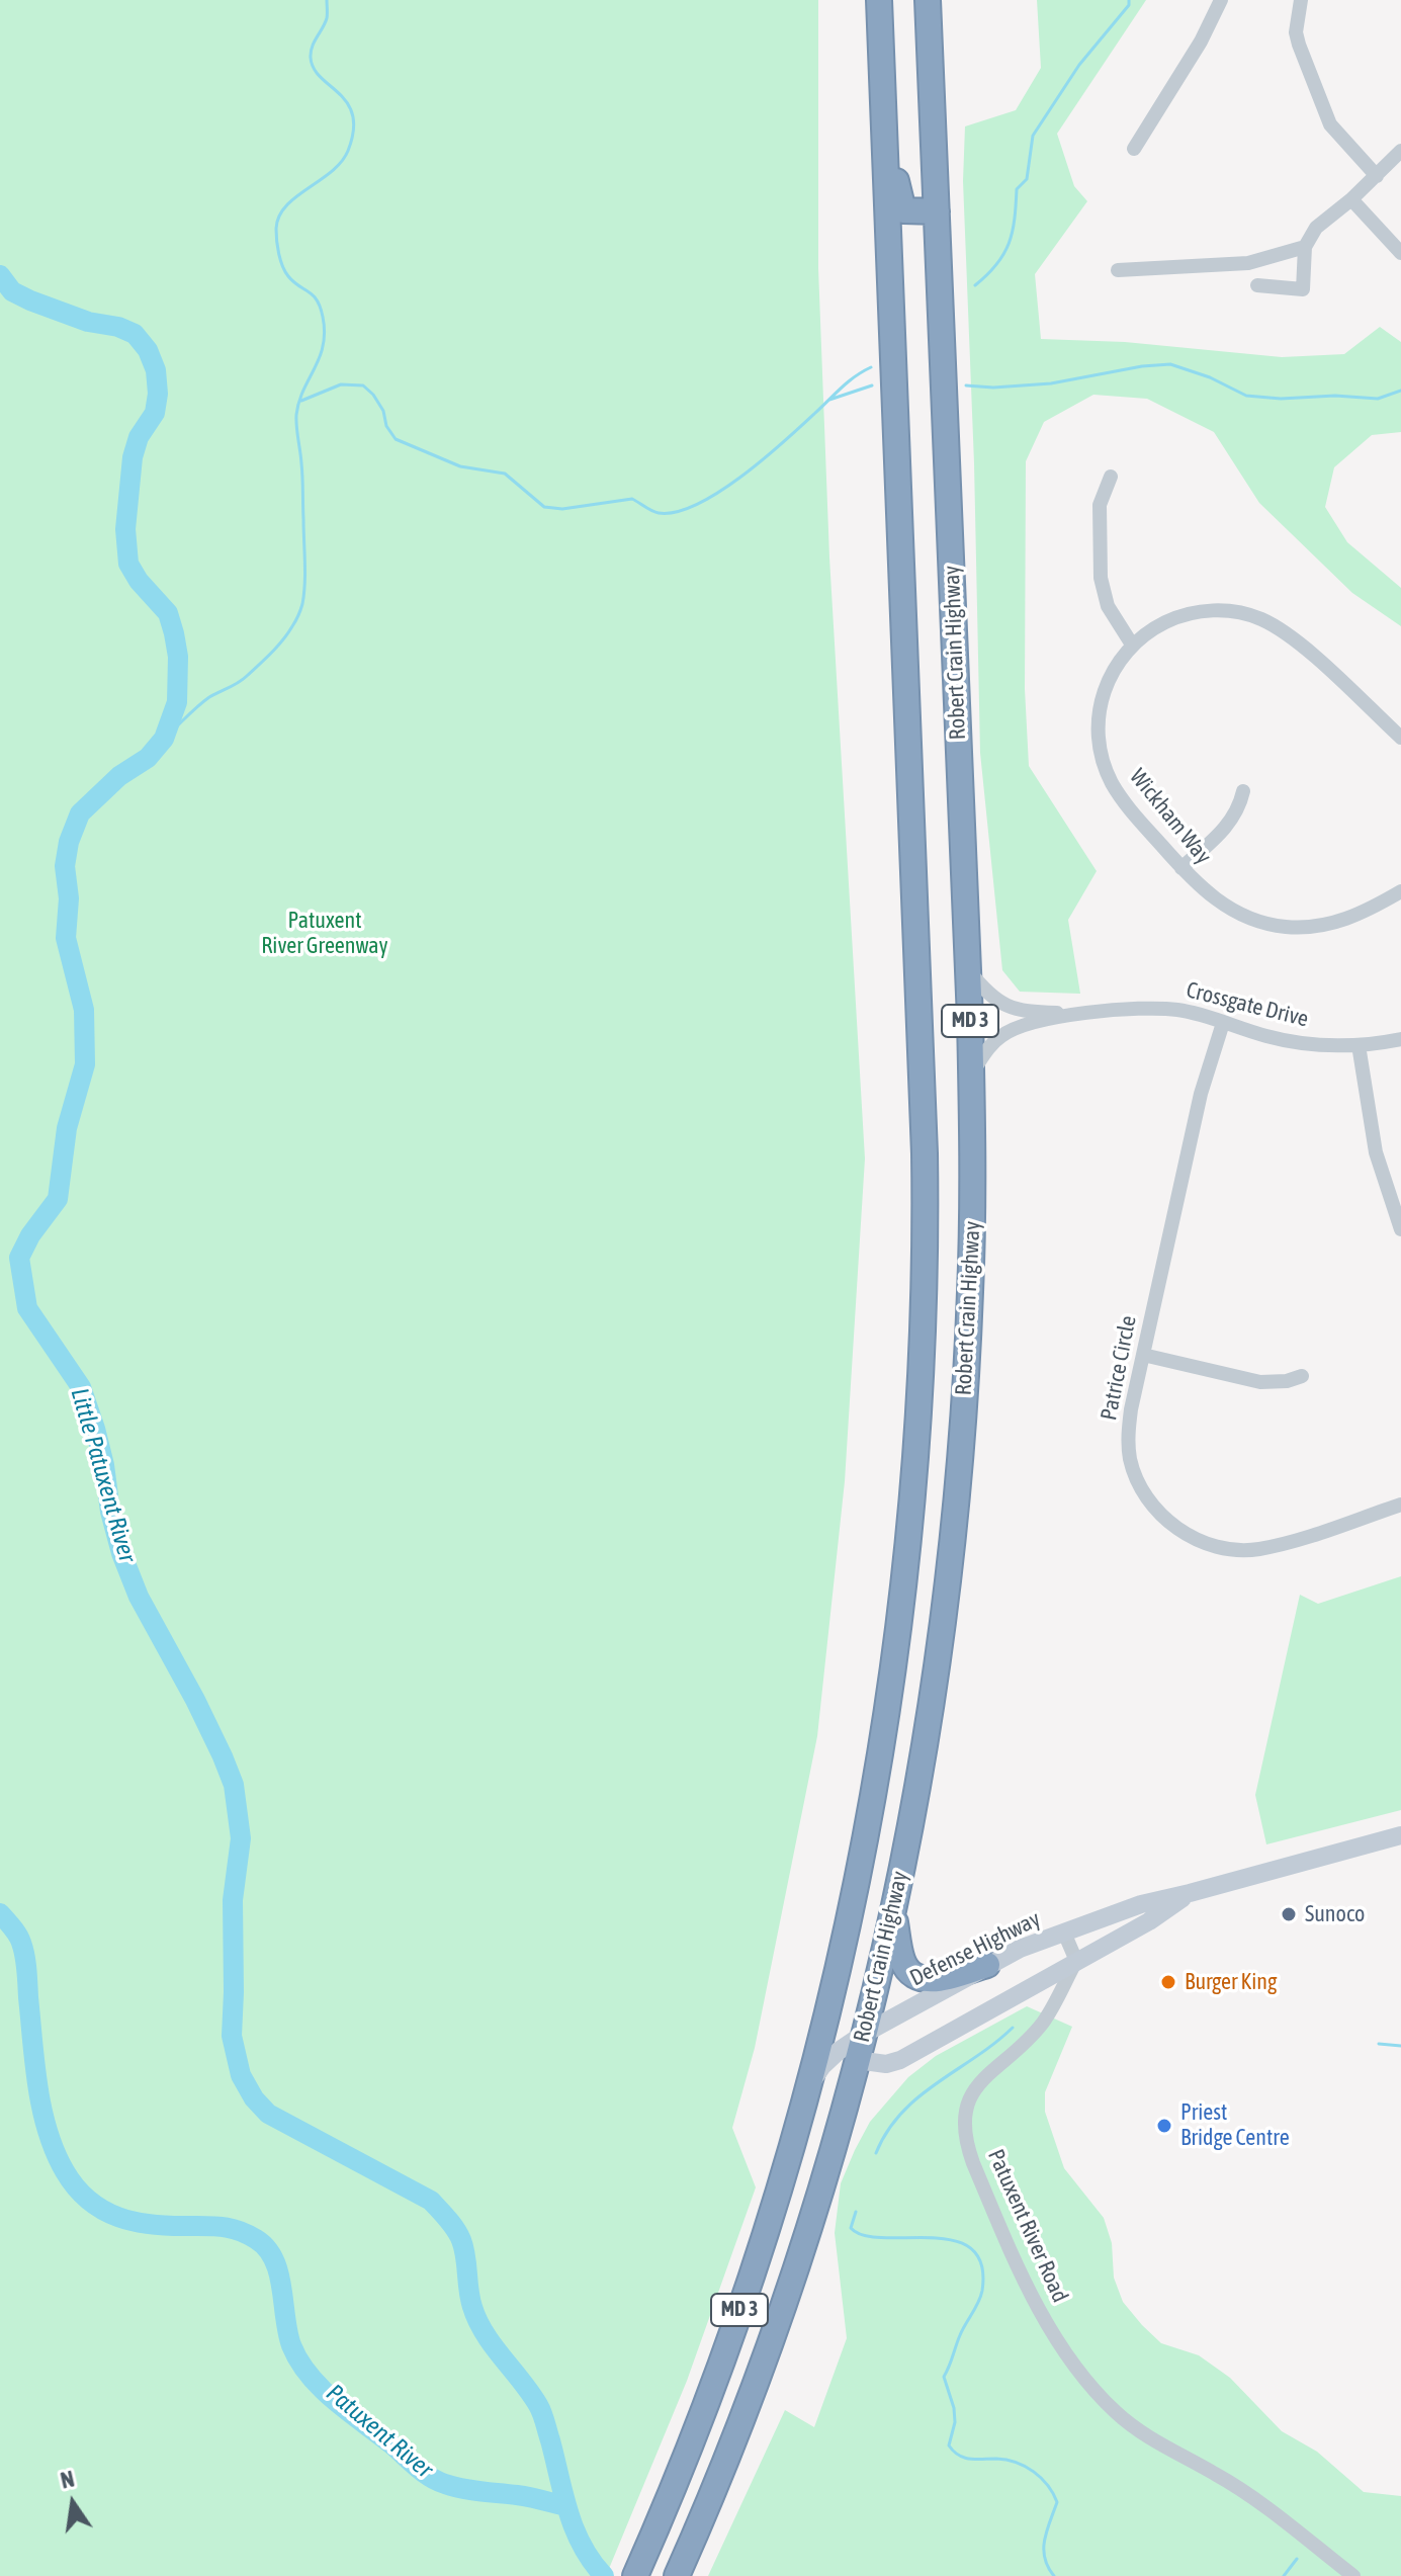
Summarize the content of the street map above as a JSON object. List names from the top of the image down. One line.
{"streets":{"highway":["Robert Crain Highway","MD 3"],"main road":["Defense Highway"],"street":["Wickham Way","Crossgate Drive","Patrice Circle","Patuxent River Road"]},"crossings":[["Robert Crain Highway","Crossgate Drive"],["Robert Crain Highway","Defense Highway"],["Crossgate Drive","Patrice Circle"],["Defense Highway","Patuxent River Road"]],"water":["Little Patuxent River","Patuxent River"],"parks":["Patuxent River Greenway"],"places":["Sunoco","Burger King","Priest Bridge Centre"],"north":"top"}
